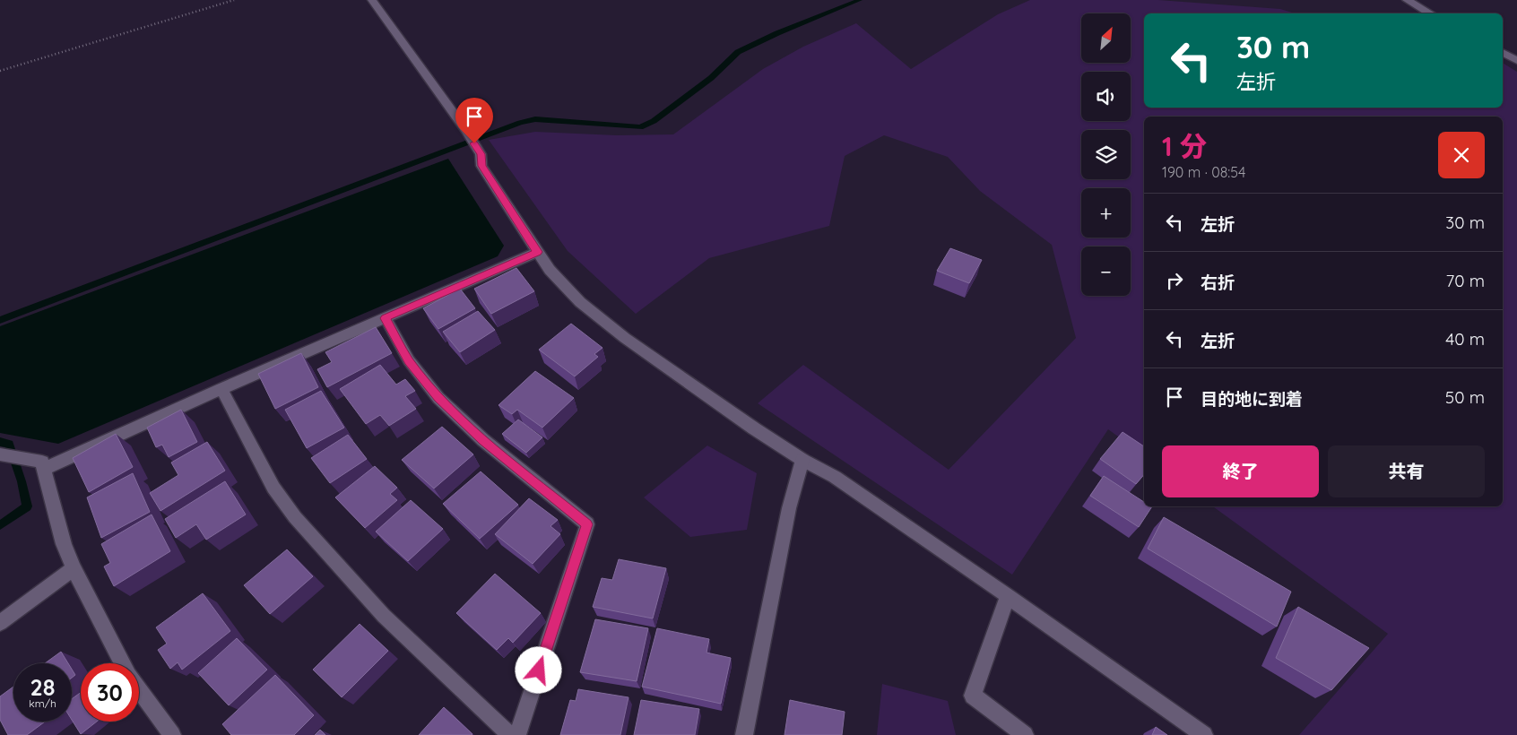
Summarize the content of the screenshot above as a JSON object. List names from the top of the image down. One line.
{"north":"top right","page":{"map_buttons":["+","−"],"turn":["30 m","左折"],"heading":["1 分","190 m · 08:54"],"list":[{"name":"左折","value":"30 m"},{"name":"右折","value":"70 m"},{"name":"左折","value":"40 m"},{"name":"目的地に到着","value":"50 m"}],"buttons":["終了","共有"],"speed":"28 km/h","limit":"30"}}
